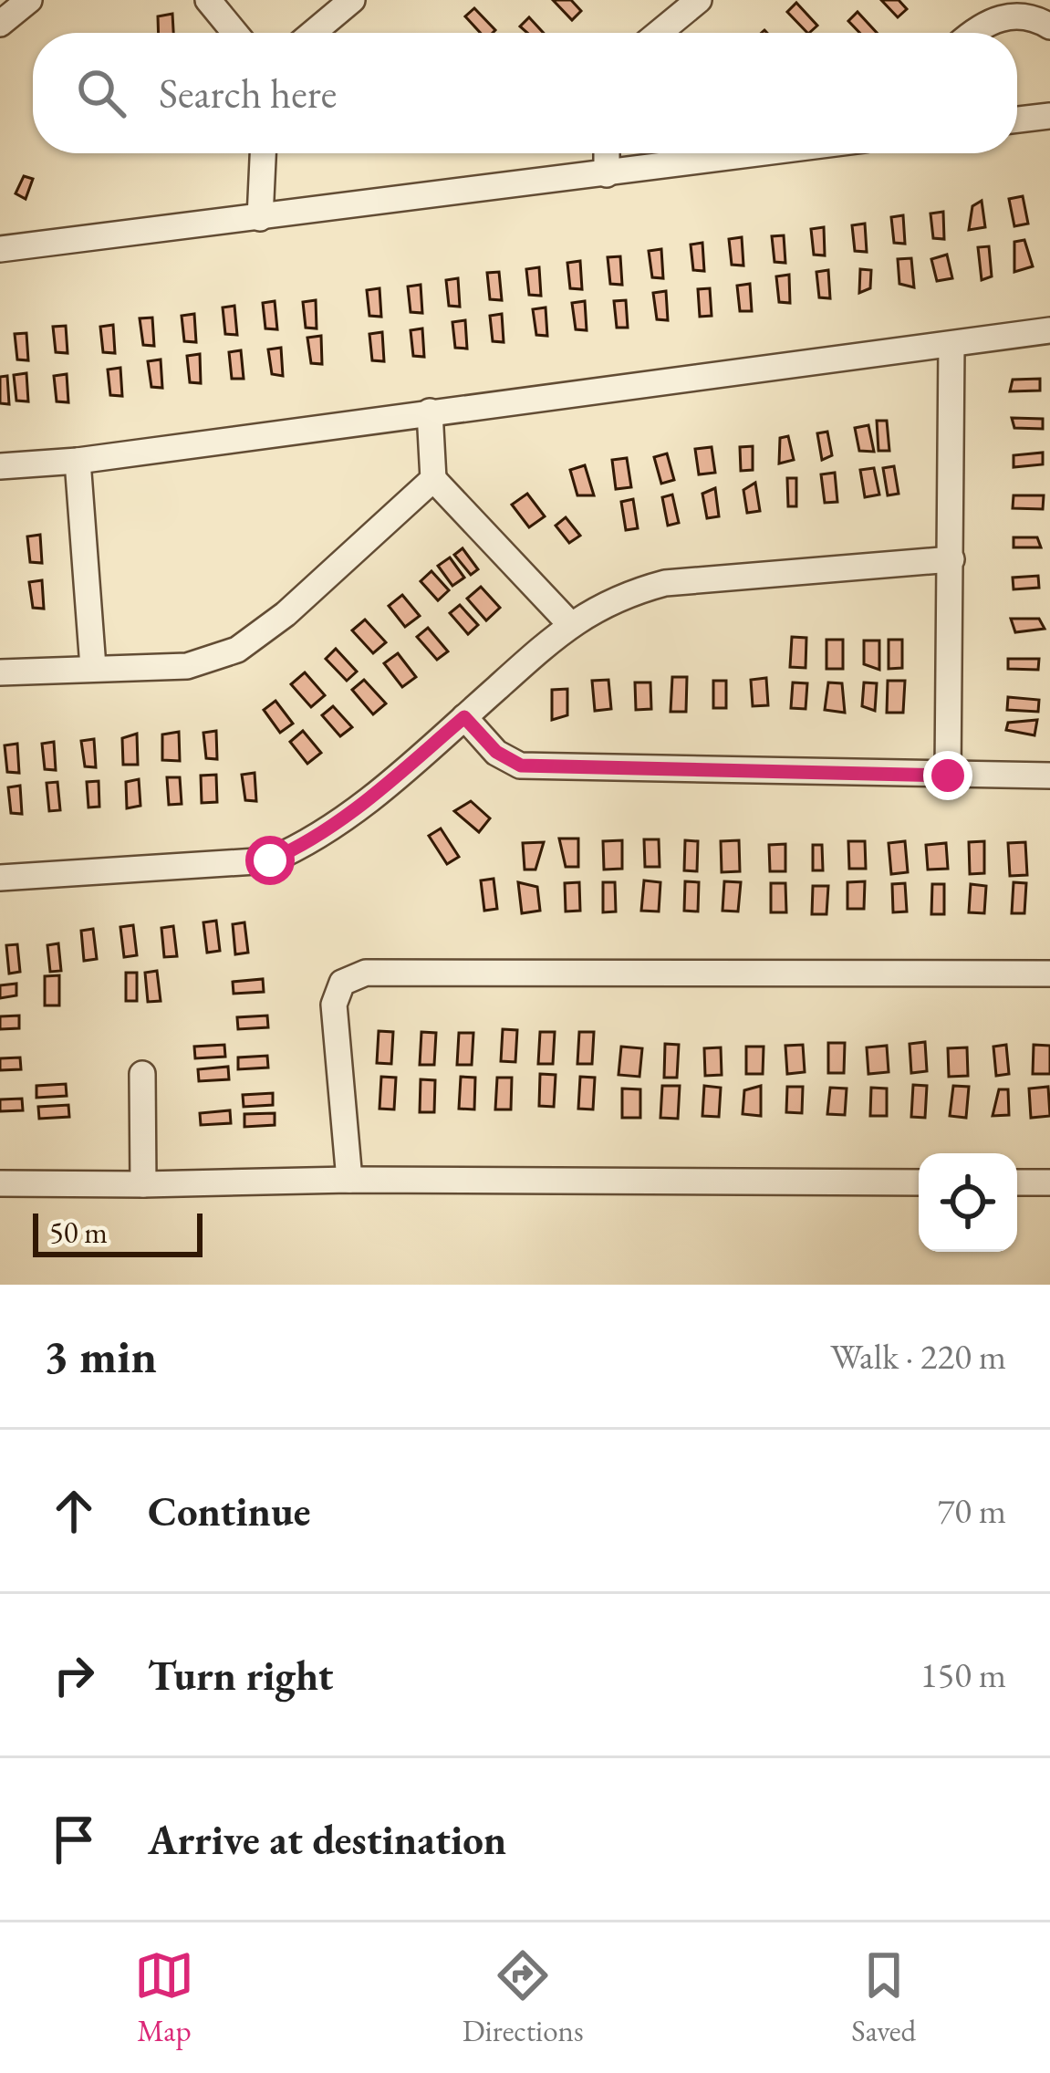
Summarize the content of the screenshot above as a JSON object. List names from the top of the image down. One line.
{"scale_bar":"50 m","page":{"search":"Search here","scale":"50 m","heading":["3 min","Walk · 220 m"],"list":[["Continue","70 m"],["Turn right","150 m"],"Arrive at destination"],"nav":["Map","Directions","Saved"]}}
